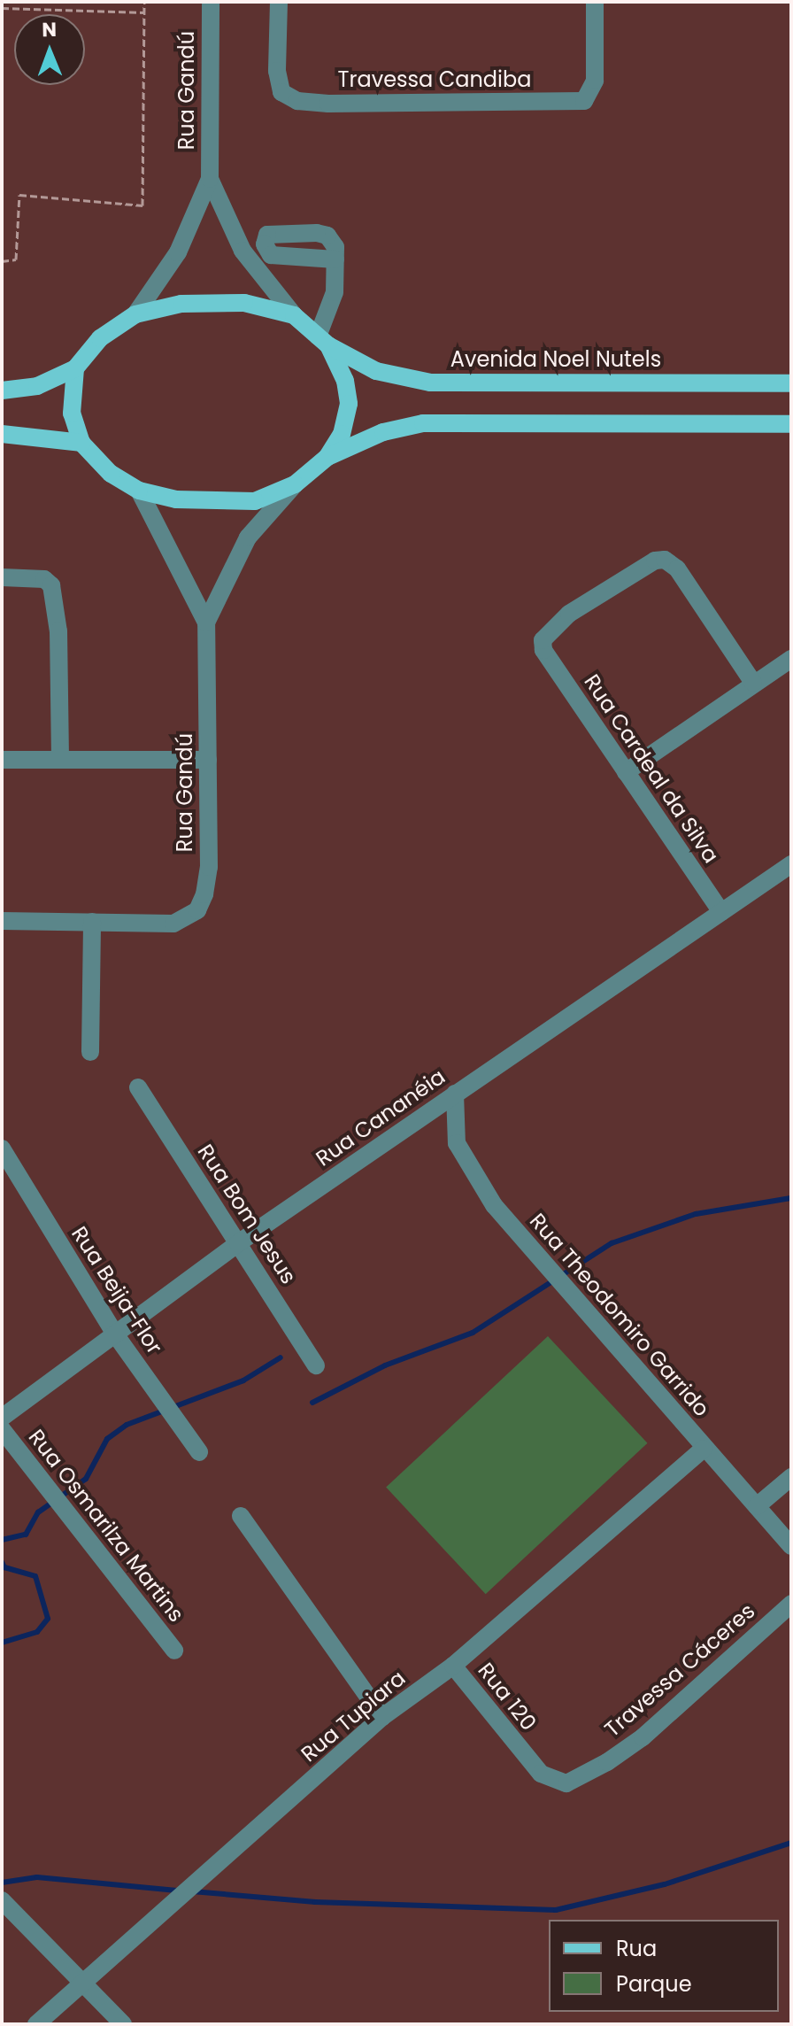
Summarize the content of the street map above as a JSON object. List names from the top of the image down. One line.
{"streets":{"main road":["Avenida Noel Nutels"],"street":["Travessa Candiba","Rua Gandú","Rua Cardeal da Silva","Rua Cananéia","Rua Bom Jesus","Rua Beija-Flor","Rua Theodomiro Garrido","Rua Osmarilza Martins","Travessa Cáceres","Rua 120","Rua Tupiara"]},"crossings":[["Rua Gandú","Avenida Noel Nutels"],["Rua Cardeal da Silva","Rua Cananéia"],["Rua Cananéia","Rua Bom Jesus"],["Rua Cananéia","Rua Beija-Flor"],["Rua Cananéia","Rua Theodomiro Garrido"],["Rua Theodomiro Garrido","Rua Tupiara"],["Travessa Cáceres","Rua 120"],["Rua 120","Rua Tupiara"]],"legend":["Rua","Parque"],"north":"top"}
